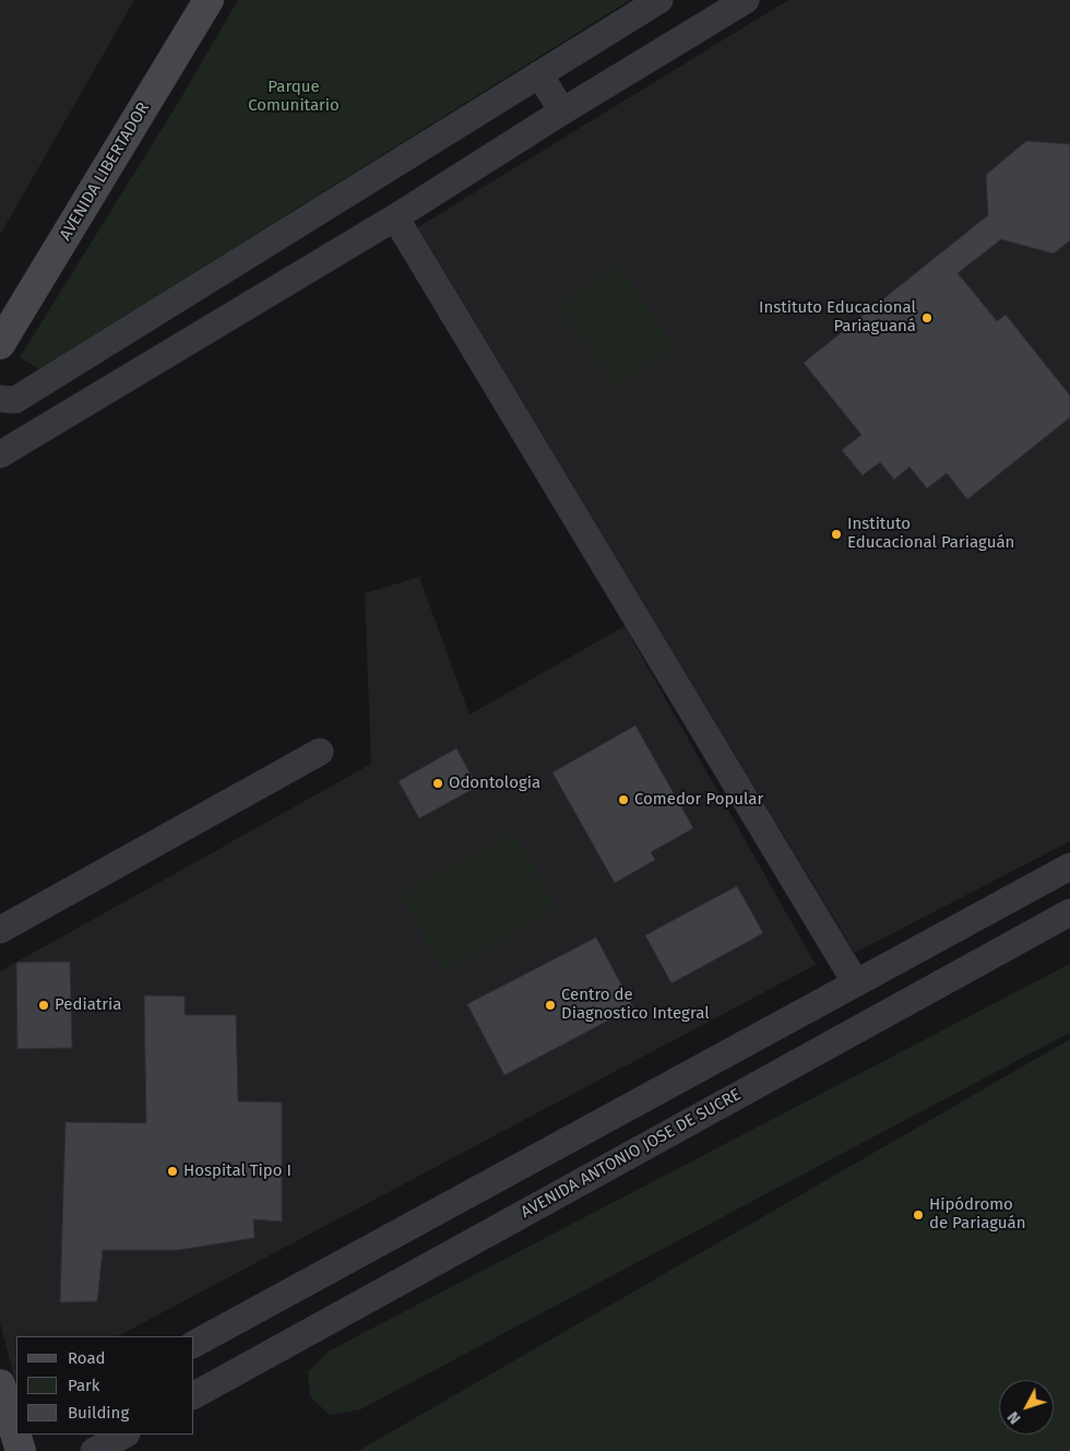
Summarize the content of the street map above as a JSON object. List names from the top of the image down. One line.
{"streets":{"main road":["AVENIDA LIBERTADOR"],"street":["AVENIDA ANTONIO JOSE DE SUCRE"]},"parks":["Parque Comunitario"],"places":["Instituto Educacional Pariaguaná","Instituto Educacional Pariaguán","Odontologia","Comedor Popular","Pediatria","Centro de Diagnostico Integral","Hospital Tipo I","Hipódromo de Pariaguán"],"legend":["Road","Park","Building"],"north":"bottom left"}
